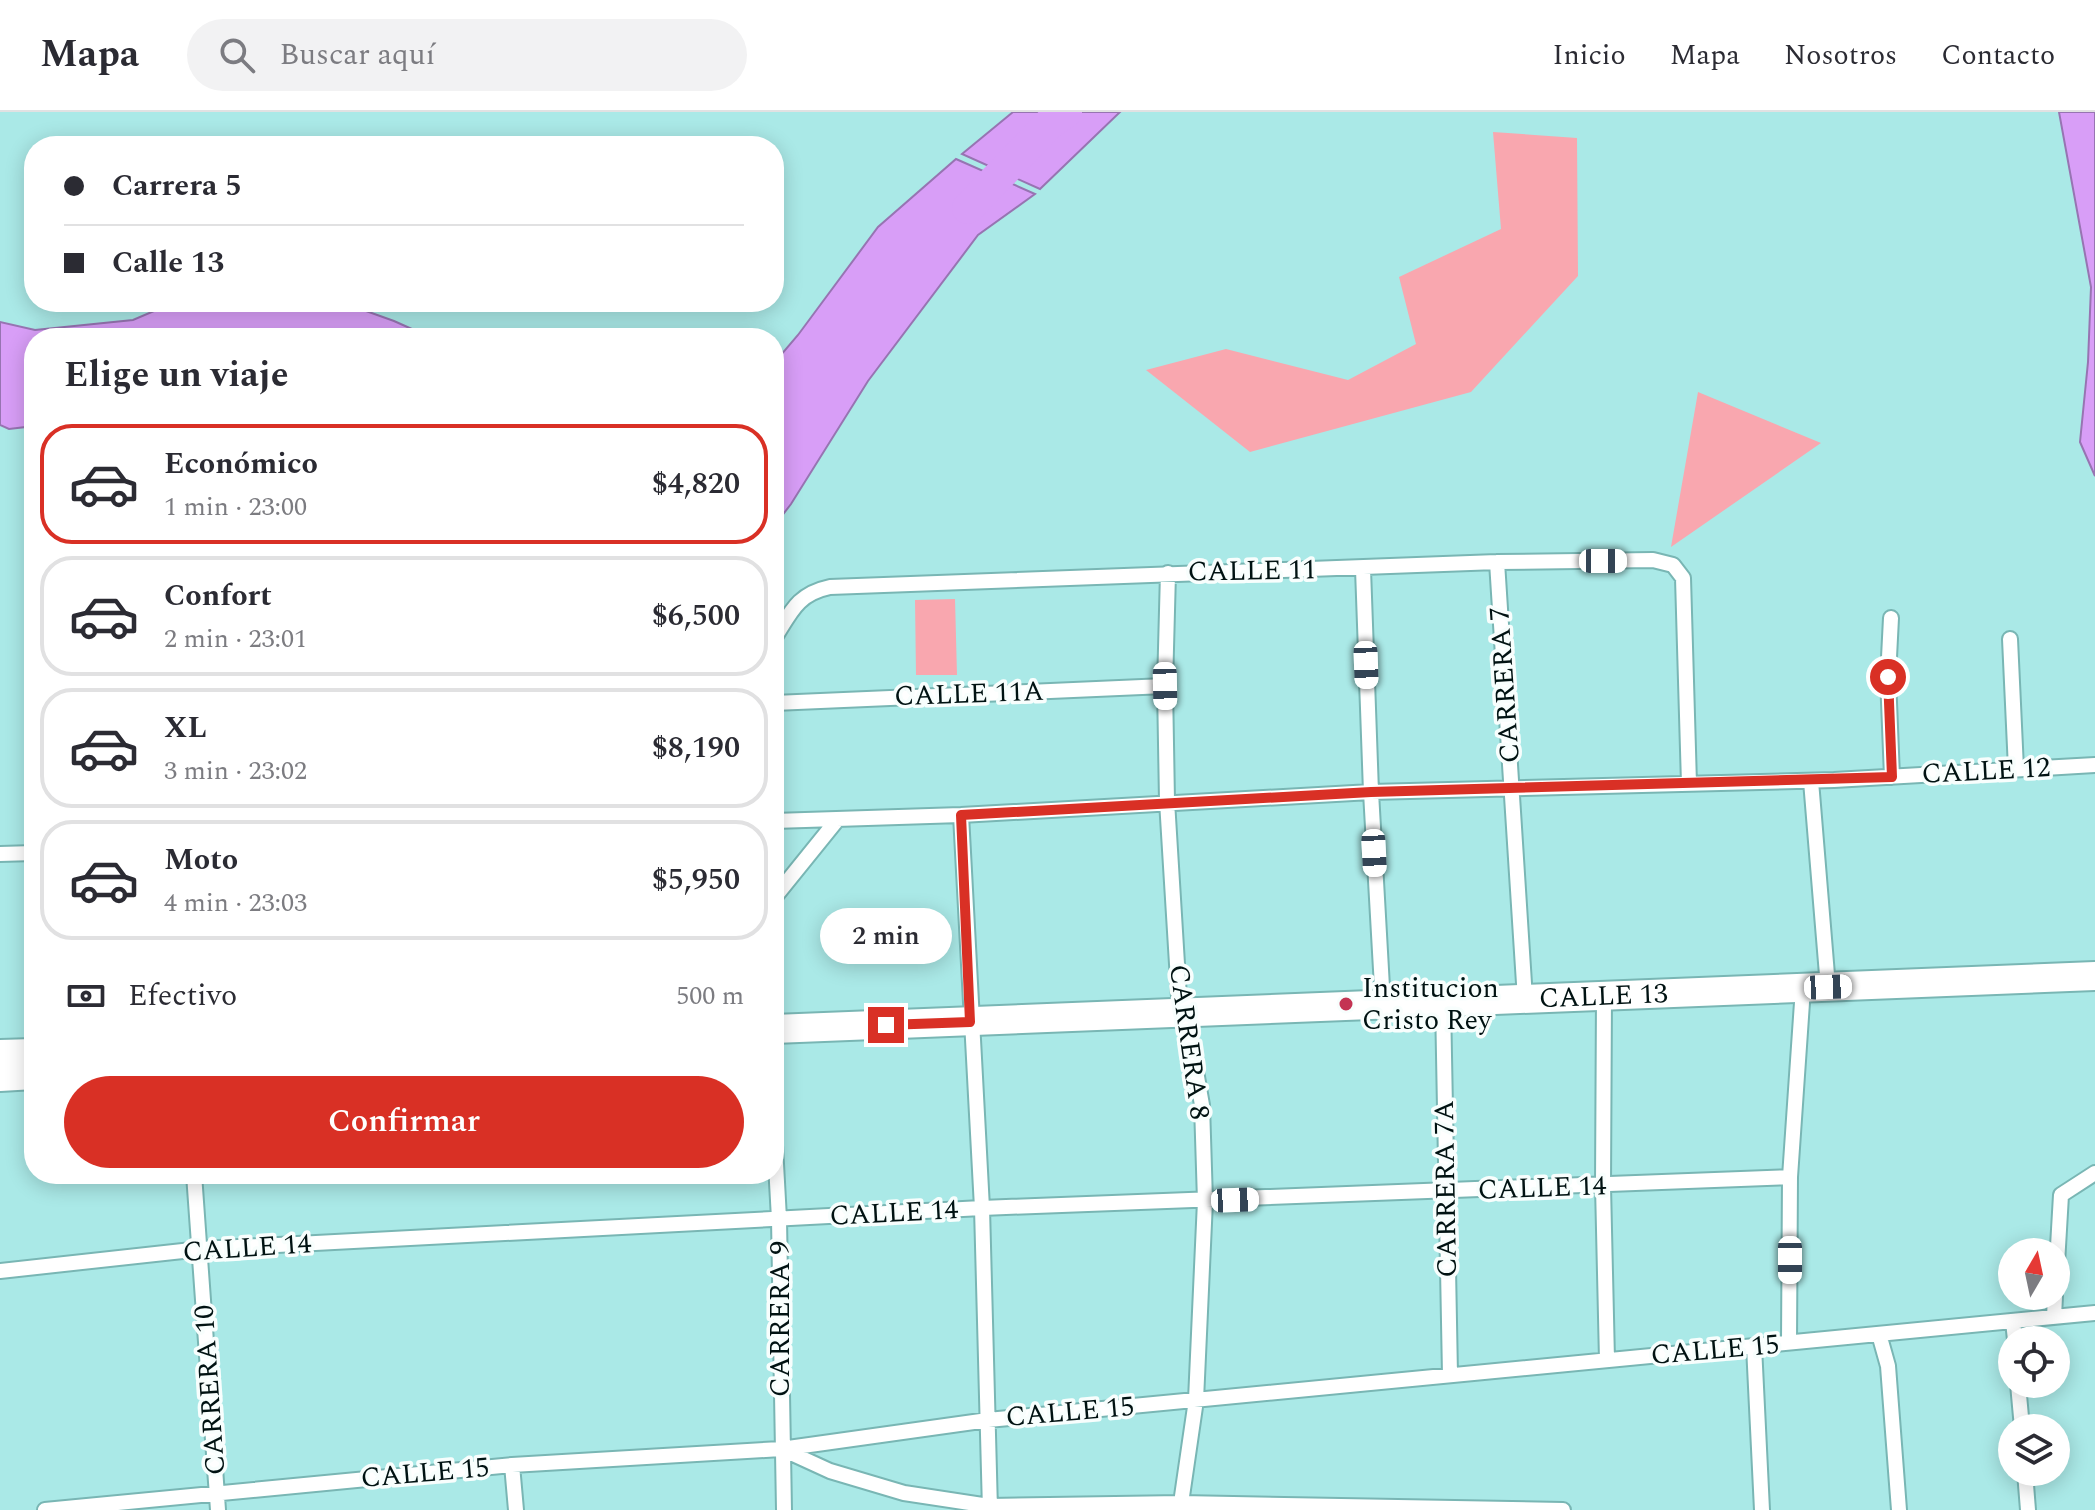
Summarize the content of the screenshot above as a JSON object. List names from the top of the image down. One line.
{"streets":{"highway":["CALLE 13"],"street":["CALLE 11","CARRERA 7","CALLE 11A","CALLE 12","CARRERA 8","CALLE 14","CARRERA 7A","CARRERA 9","CALLE 15","CARRERA 10"]},"crossings":[["CALLE 11","CARRERA 7"],["CALLE 11","CALLE 12"],["CALLE 11","CARRERA 8"],["CARRERA 7","CALLE 12"],["CARRERA 7","CALLE 13"],["CALLE 11A","CARRERA 8"],["CALLE 12","CARRERA 8"],["CALLE 13","CARRERA 8"],["CALLE 13","CARRERA 7A"],["CARRERA 8","CALLE 14"],["CARRERA 8","CALLE 15"],["CALLE 14","CARRERA 7A"],["CALLE 14","CARRERA 9"],["CALLE 14","CARRERA 10"],["CARRERA 7A","CALLE 15"],["CARRERA 9","CALLE 15"],["CALLE 15","CARRERA 10"]],"places":["Institucion Cristo Rey"],"north":"top","page":{"header":"Mapa","search":"Buscar aquí","nav":["Inicio","Mapa","Nosotros","Contacto"],"banner":["Carrera 5","Calle 13"],"heading":"Elige un viaje","list":[{"name":"Económico","note":"1 min · 23:00","value":"$4,820"},{"name":"Confort","note":"2 min · 23:01","value":"$6,500"},{"name":"XL","note":"3 min · 23:02","value":"$8,190"},{"name":"Moto","note":"4 min · 23:03","value":"$5,950"}],"bubble":"2 min","pay":["Efectivo","500 m"],"buttons":"Confirmar"}}
